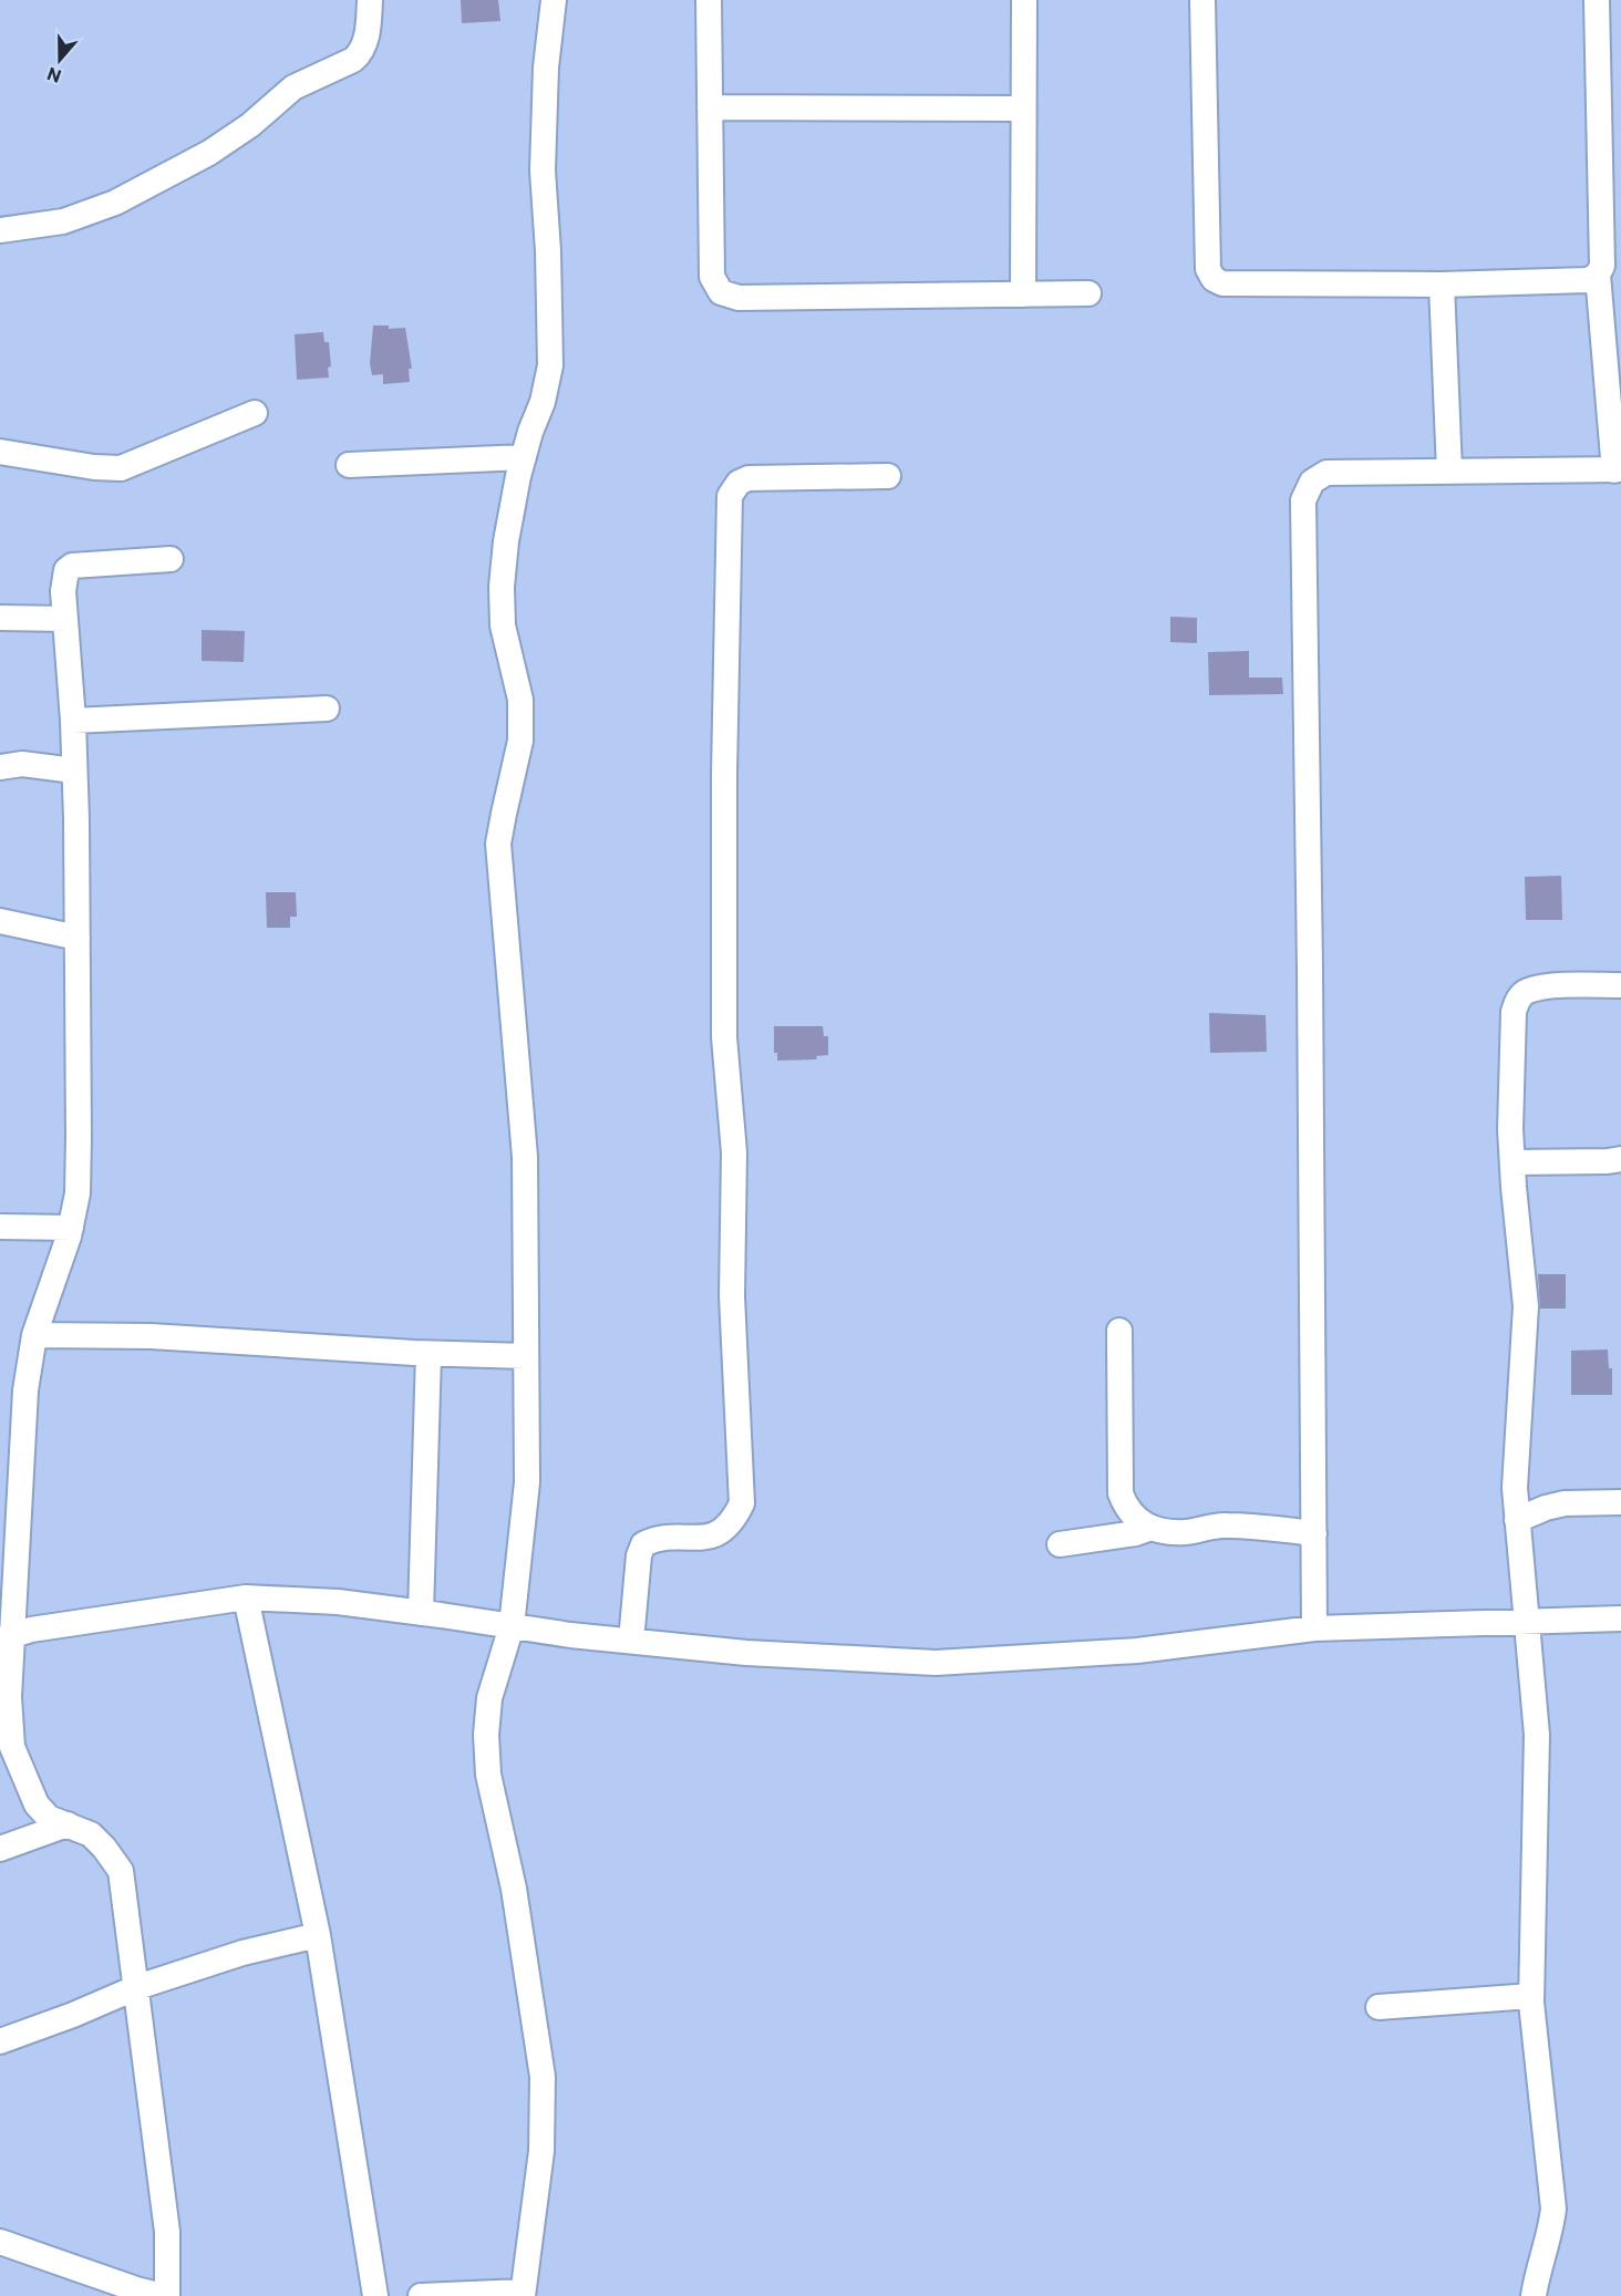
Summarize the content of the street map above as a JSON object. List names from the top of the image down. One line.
{"north":"bottom"}
